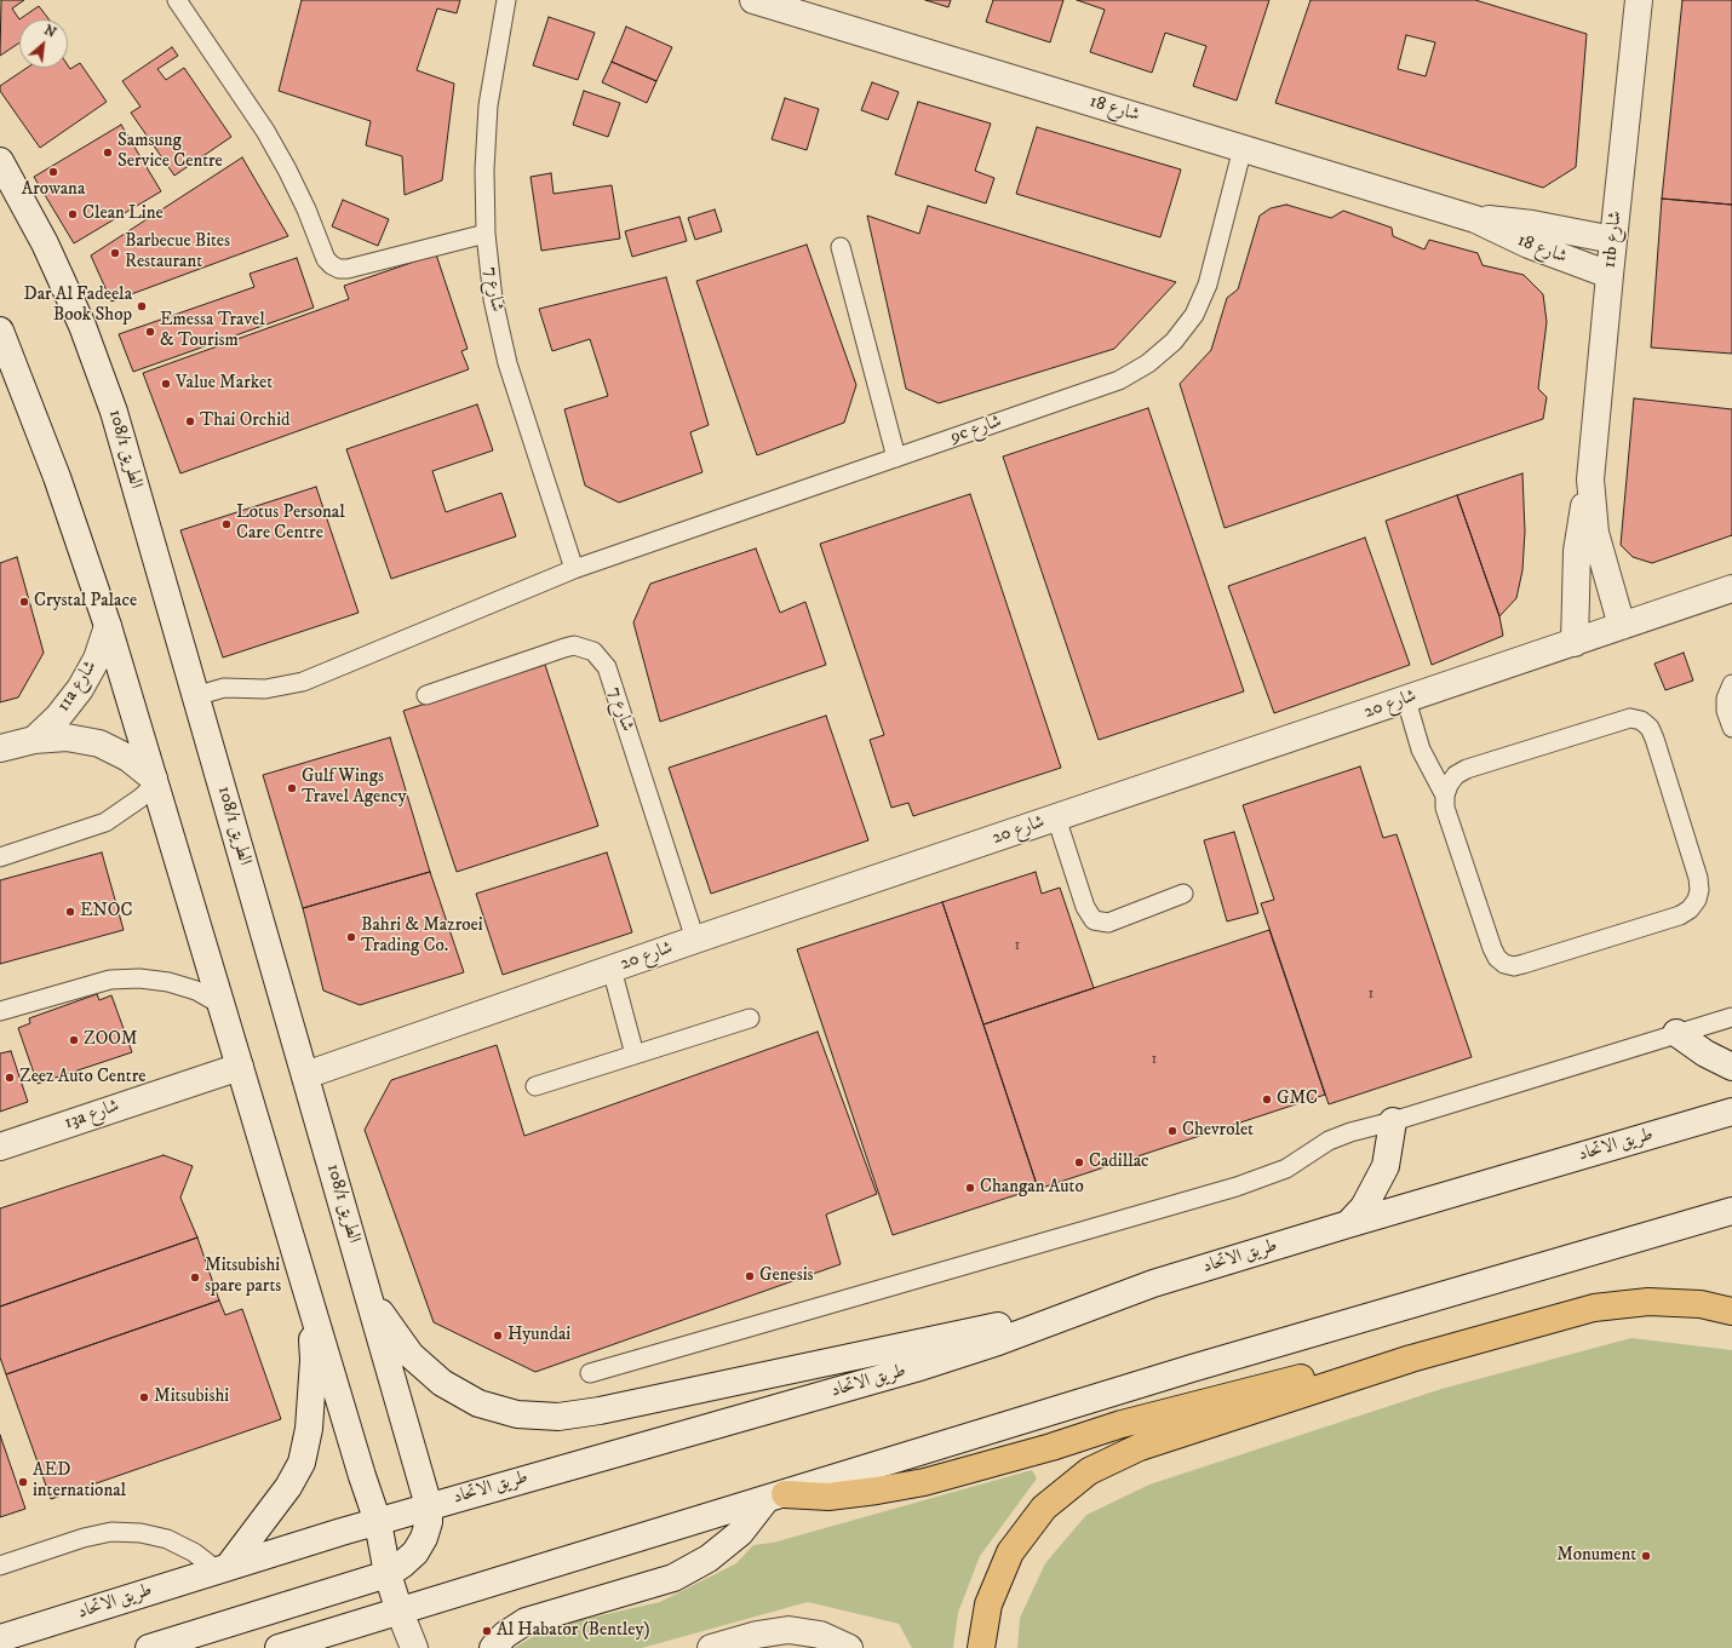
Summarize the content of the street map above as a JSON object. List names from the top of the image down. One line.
{"streets":{"street":["شارع 18","11b شارع","108/1 الطريق","11a شارع","شارع 20","13a شارع","طريق الاتحاد"],"lane":["شارع 7","9c شارع"]},"crossings":[["شارع 18","11b شارع"],["شارع 18","9c شارع"],["11b شارع","شارع 20"],["شارع 7","9c شارع"],["شارع 7","شارع 20"],["9c شارع","108/1 الطريق"],["108/1 الطريق","شارع 20"],["108/1 الطريق","طريق الاتحاد"]],"places":["Samsung Service Centre","Arowana","Clean Line","Barbecue Bites Restaurant","Dar Al Fadeela Book Shop","Emessa Travel & Tourism","Value Market","Thai Orchid","Lotus Personal Care Centre","Crystal Palace","Gulf Wings Travel Agency","ENOC","Bahri & Mazroei Trading Co.","ZOOM","Zeez Auto Centre","GMC","Chevrolet","Cadillac","Changan Auto","Genesis","Mitsubishi spare parts","Hyundai","Mitsubishi","AED international","Monument","Al Habator (Bentley)"],"house_numbers":["1","1","1"],"north":"top right"}
